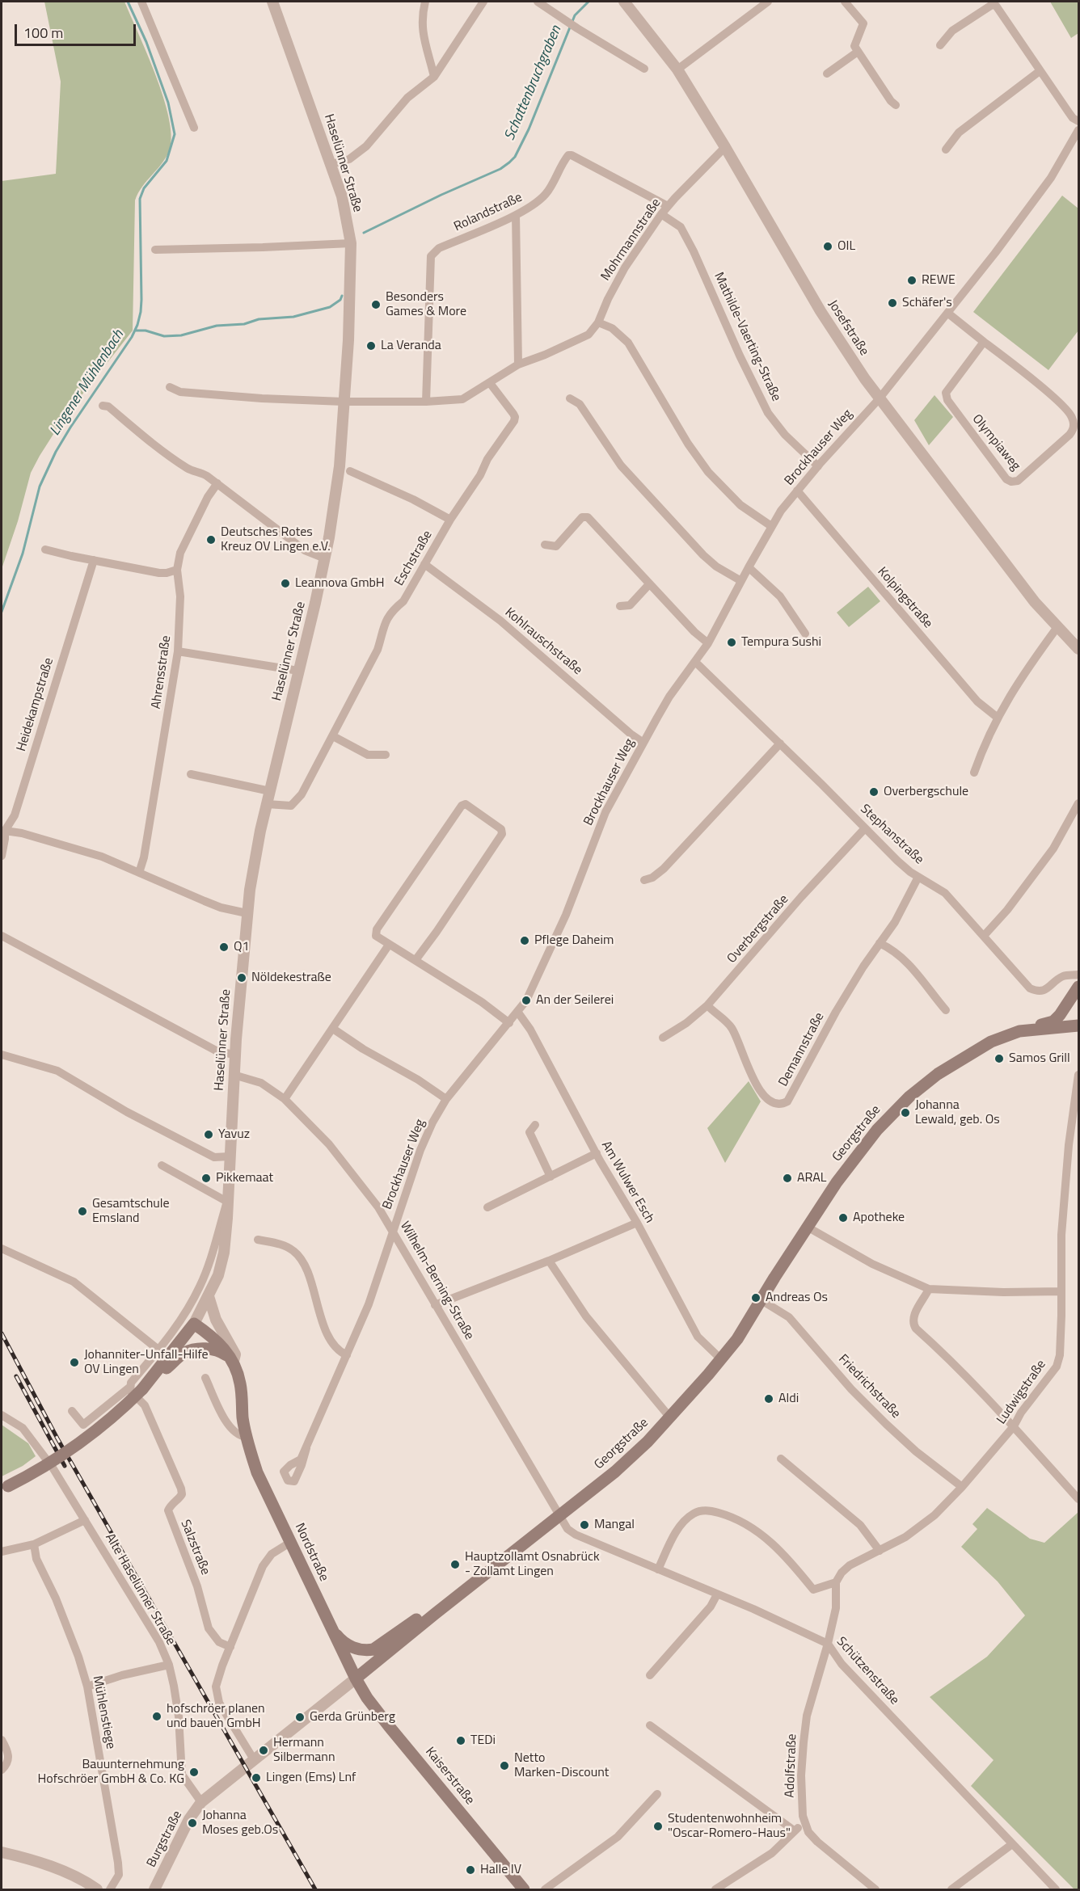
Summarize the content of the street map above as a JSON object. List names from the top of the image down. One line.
{"streets":{"main road":["Georgstraße","Nordstraße","Kaiserstraße"],"street":["Haselünner Straße","Rolandstraße","Mohrmannstraße","Josefstraße","Mathilde-Vaerting-Straße","Olympiaweg","Brockhauser Weg","Eschstraße","Kolpingstraße","Kohlrauschstraße","Ahrensstraße","Heidekampstraße","Stephanstraße","Overbergstraße","Demannstraße","Am Wulwer Esch","Wilhelm-Berning-Straße","Friedrichstraße","Ludwigstraße","Salzstraße","Alte Haselünner Straße","Schützenstraße","Mühlenstiege","Adolfstraße","Burgstraße"]},"crossings":[["Haselünner Straße","Mohrmannstraße"],["Haselünner Straße","Eschstraße"],["Haselünner Straße","Wilhelm-Berning-Straße"],["Haselünner Straße","Nordstraße"],["Rolandstraße","Mohrmannstraße"],["Mohrmannstraße","Josefstraße"],["Mohrmannstraße","Mathilde-Vaerting-Straße"],["Mohrmannstraße","Eschstraße"],["Josefstraße","Brockhauser Weg"],["Mathilde-Vaerting-Straße","Brockhauser Weg"],["Olympiaweg","Brockhauser Weg"],["Brockhauser Weg","Kolpingstraße"],["Brockhauser Weg","Kohlrauschstraße"],["Brockhauser Weg","Stephanstraße"],["Brockhauser Weg","Am Wulwer Esch"],["Brockhauser Weg","Wilhelm-Berning-Straße"],["Eschstraße","Kohlrauschstraße"],["Stephanstraße","Overbergstraße"],["Stephanstraße","Demannstraße"],["Overbergstraße","Demannstraße"],["Georgstraße","Am Wulwer Esch"],["Georgstraße","Wilhelm-Berning-Straße"],["Georgstraße","Friedrichstraße"],["Georgstraße","Nordstraße"],["Georgstraße","Alte Haselünner Straße"],["Georgstraße","Schützenstraße"],["Georgstraße","Kaiserstraße"],["Georgstraße","Burgstraße"],["Wilhelm-Berning-Straße","Schützenstraße"],["Friedrichstraße","Ludwigstraße"],["Nordstraße","Kaiserstraße"],["Alte Haselünner Straße","Burgstraße"],["Schützenstraße","Adolfstraße"]],"water":["Schattenbruchgraben","Lingener Mühlenbach"],"places":["OIL","REWE","Schäfer's","Besonders Games & More","La Veranda","Deutsches Rotes Kreuz OV Lingen e.V.","Leannova GmbH","Tempura Sushi","Overbergschule","Pflege Daheim","Q1","Nöldekestraße","An der Seilerei","Samos Grill","Johanna Lewald, geb. Os","Yavuz","Pikkemaat","ARAL","Gesamtschule Emsland","Apotheke","Andreas Os","Johanniter-Unfall-Hilfe OV Lingen","Aldi","Mangal","Hauptzollamt Osnabrück - Zollamt Lingen","hofschröer planen und bauen GmbH","Gerda Grünberg","TEDi","Hermann Silbermann","Netto Marken-Discount","Bauunternehmung Hofschröer GmbH & Co. KG","Lingen (Ems) Lnf","Johanna Moses geb.Os","Studentenwohnheim \"Oscar-Romero-Haus\"","Halle IV"],"scale_bar":"100 m"}
